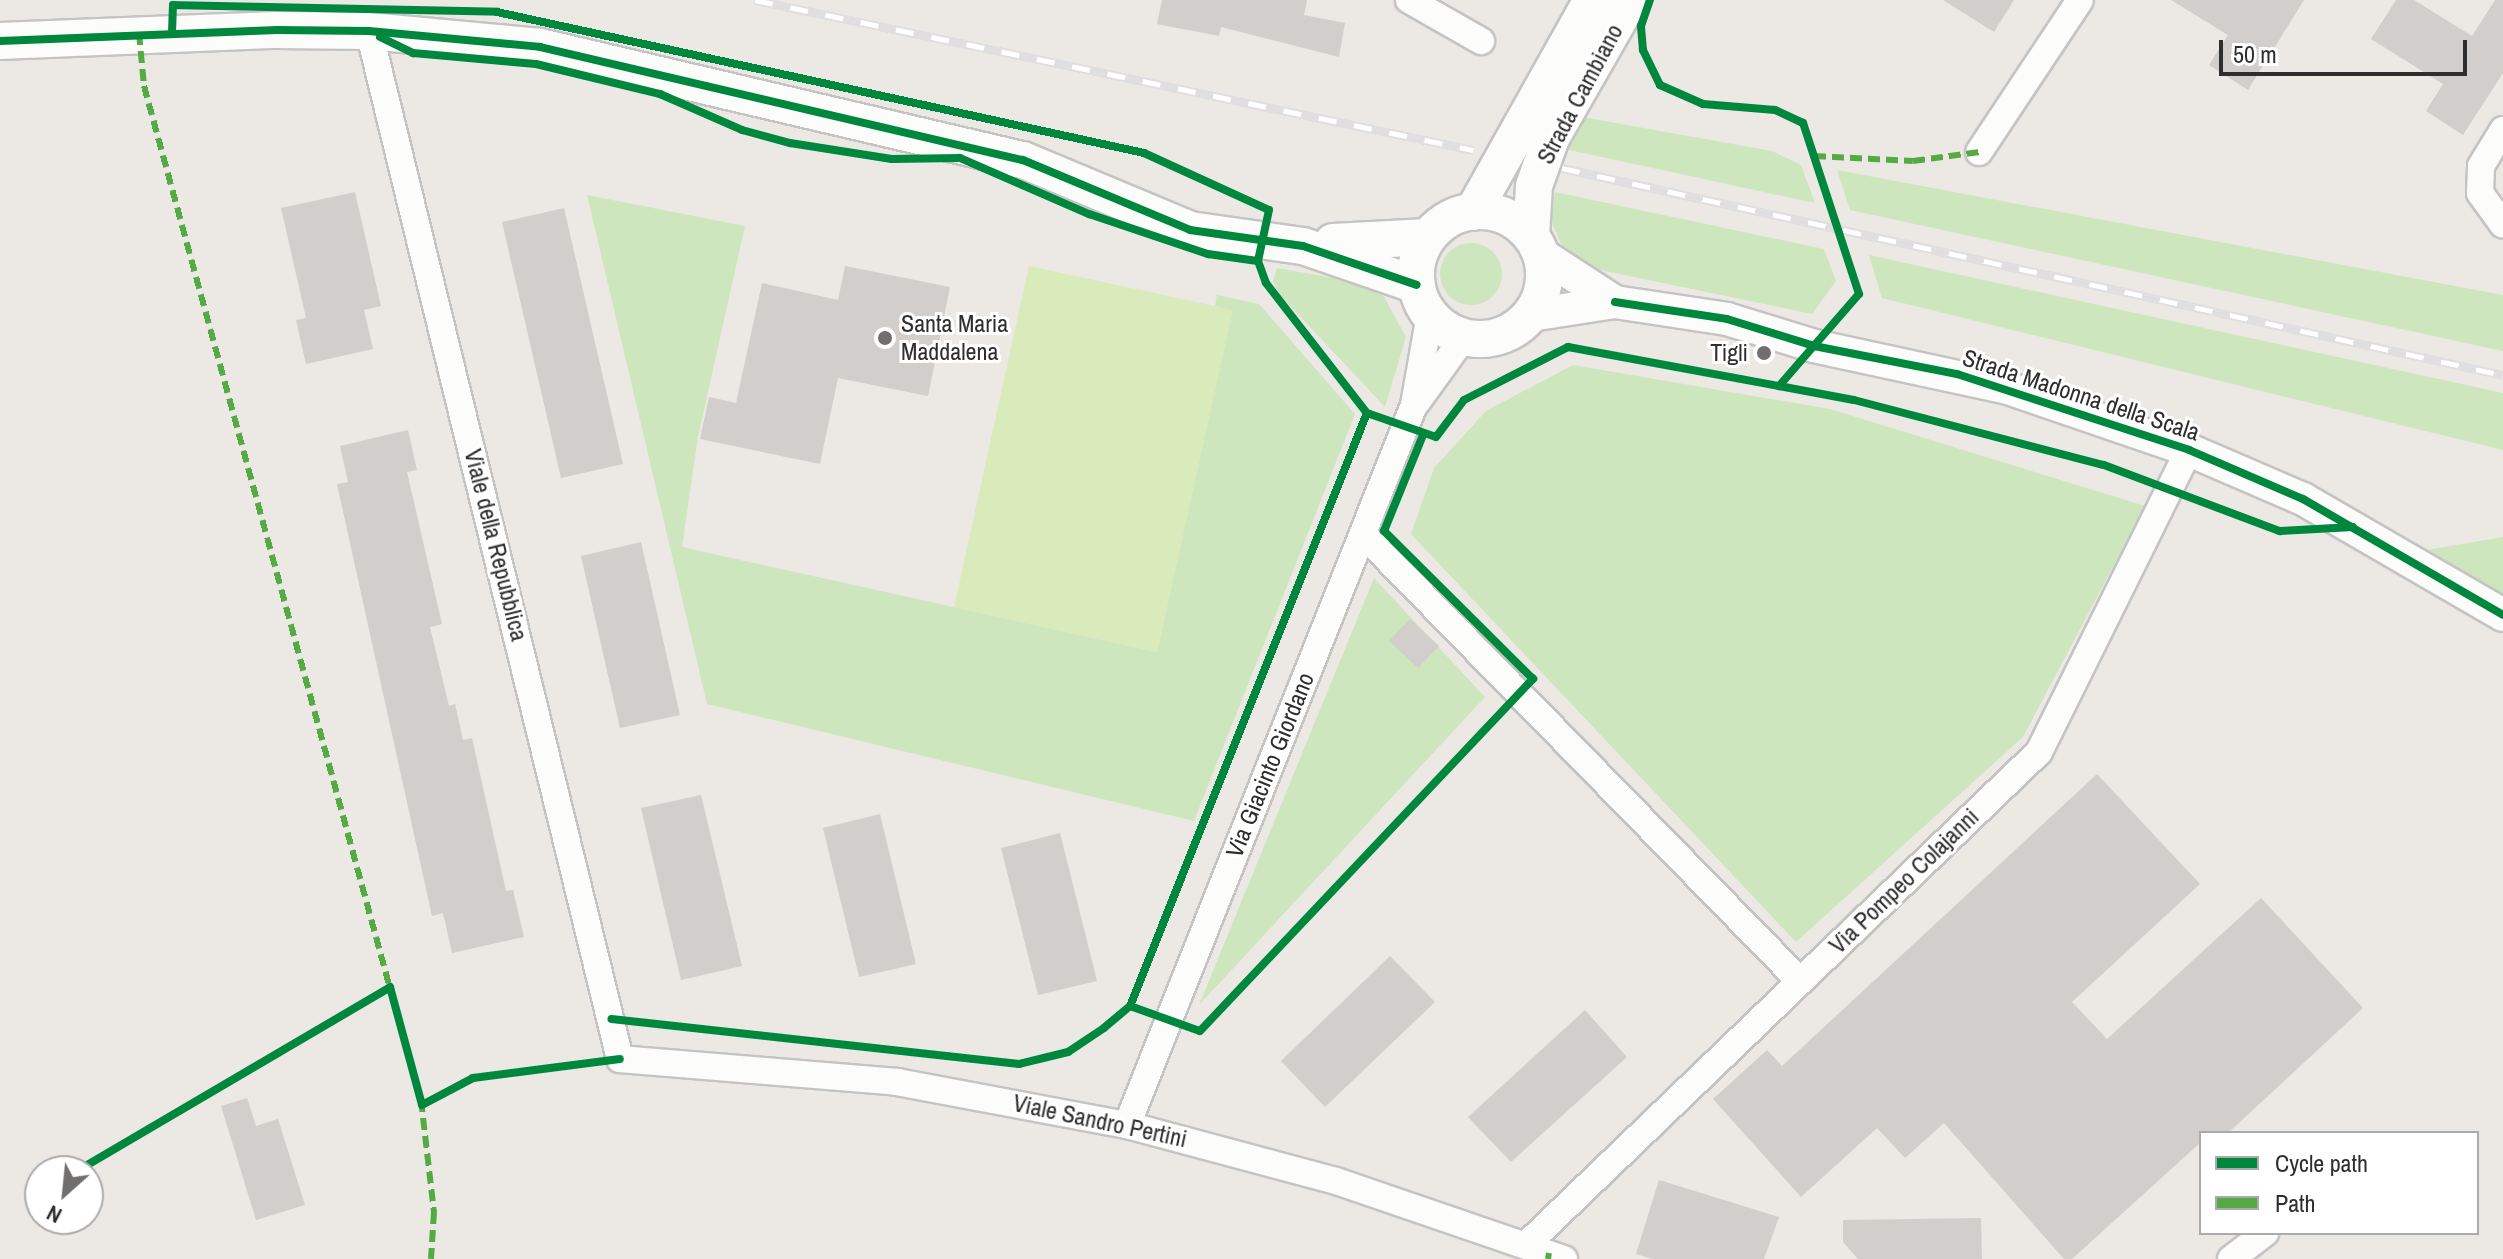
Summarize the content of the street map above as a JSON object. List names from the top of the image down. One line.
{"streets":{"main road":["Strada Cambiano"],"street":["Strada Madonna della Scala","Viale della Repubblica","Via Giacinto Giordano","Via Pompeo Colajanni","Viale Sandro Pertini"]},"crossings":[["Strada Madonna della Scala","Via Pompeo Colajanni"],["Viale della Repubblica","Viale Sandro Pertini"],["Via Giacinto Giordano","Viale Sandro Pertini"],["Via Pompeo Colajanni","Viale Sandro Pertini"]],"places":["Santa Maria Maddalena","Tigli"],"legend":["Cycle path","Path"],"scale_bar":"50 m","north":"bottom left"}
